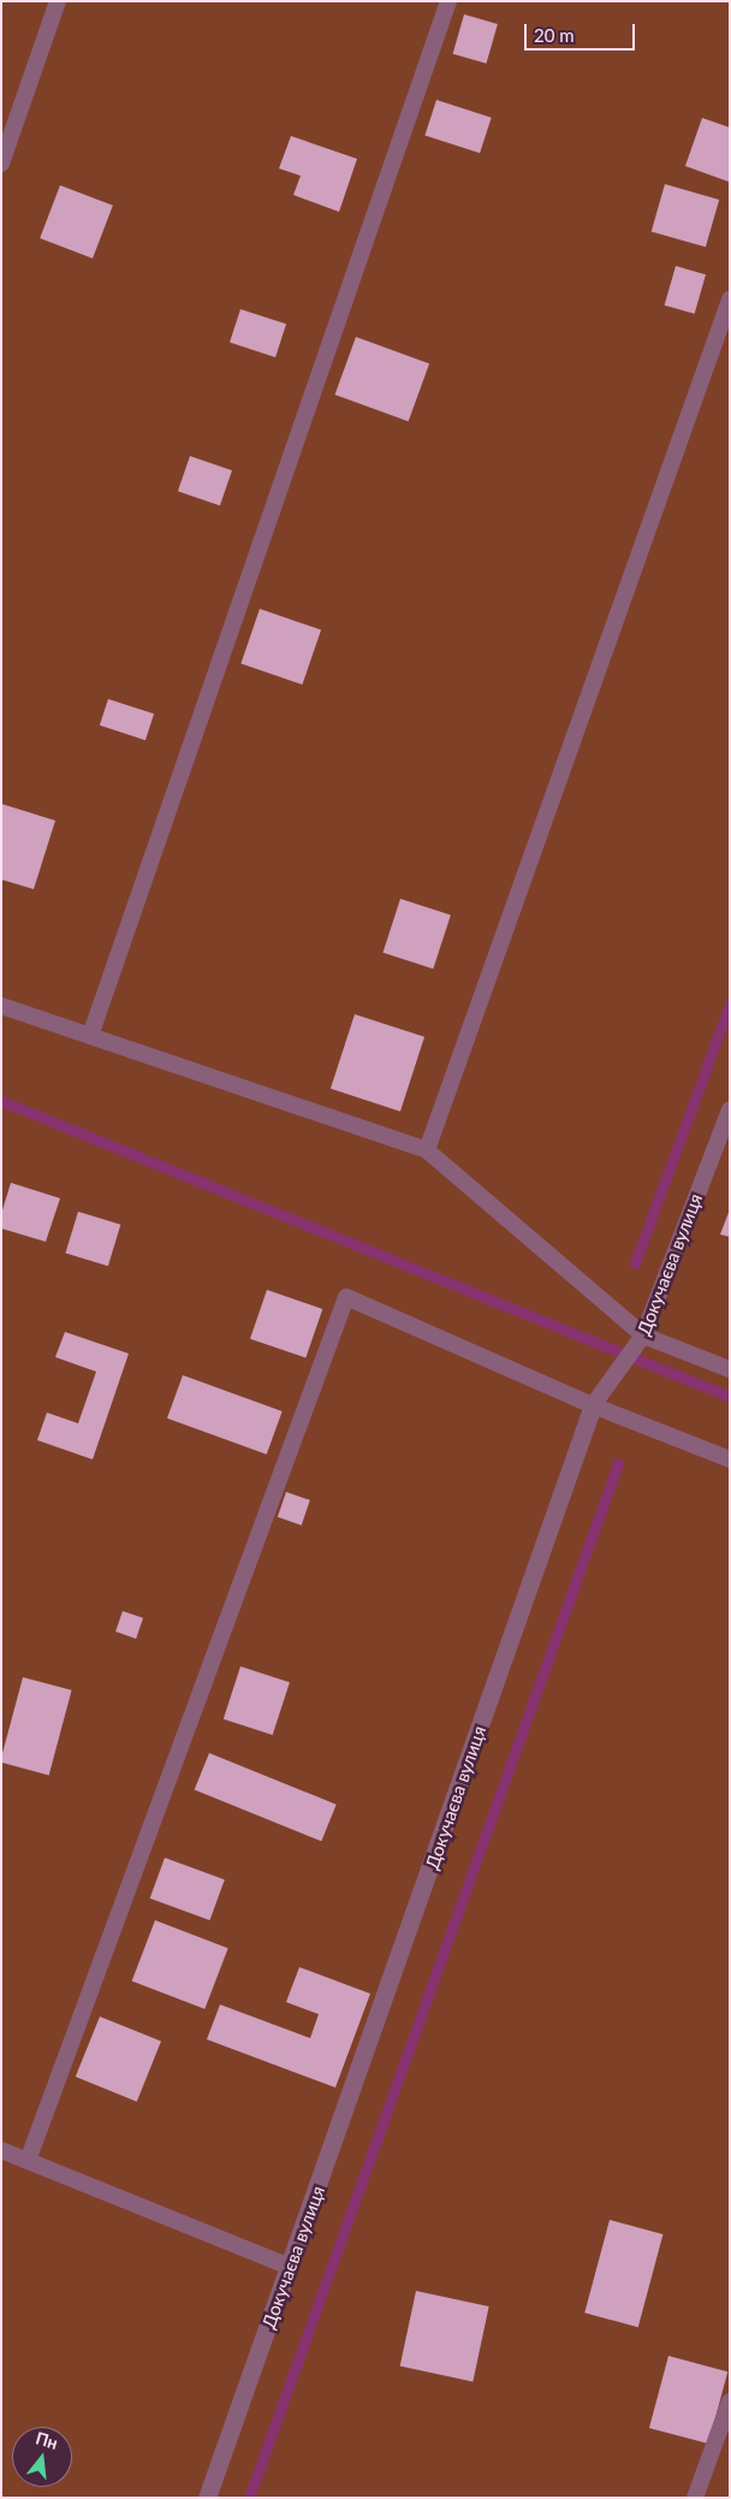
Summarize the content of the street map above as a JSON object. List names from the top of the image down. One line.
{"streets":{"street":["Докучаєва вулиця"]},"scale_bar":"20 m","north":"top"}
